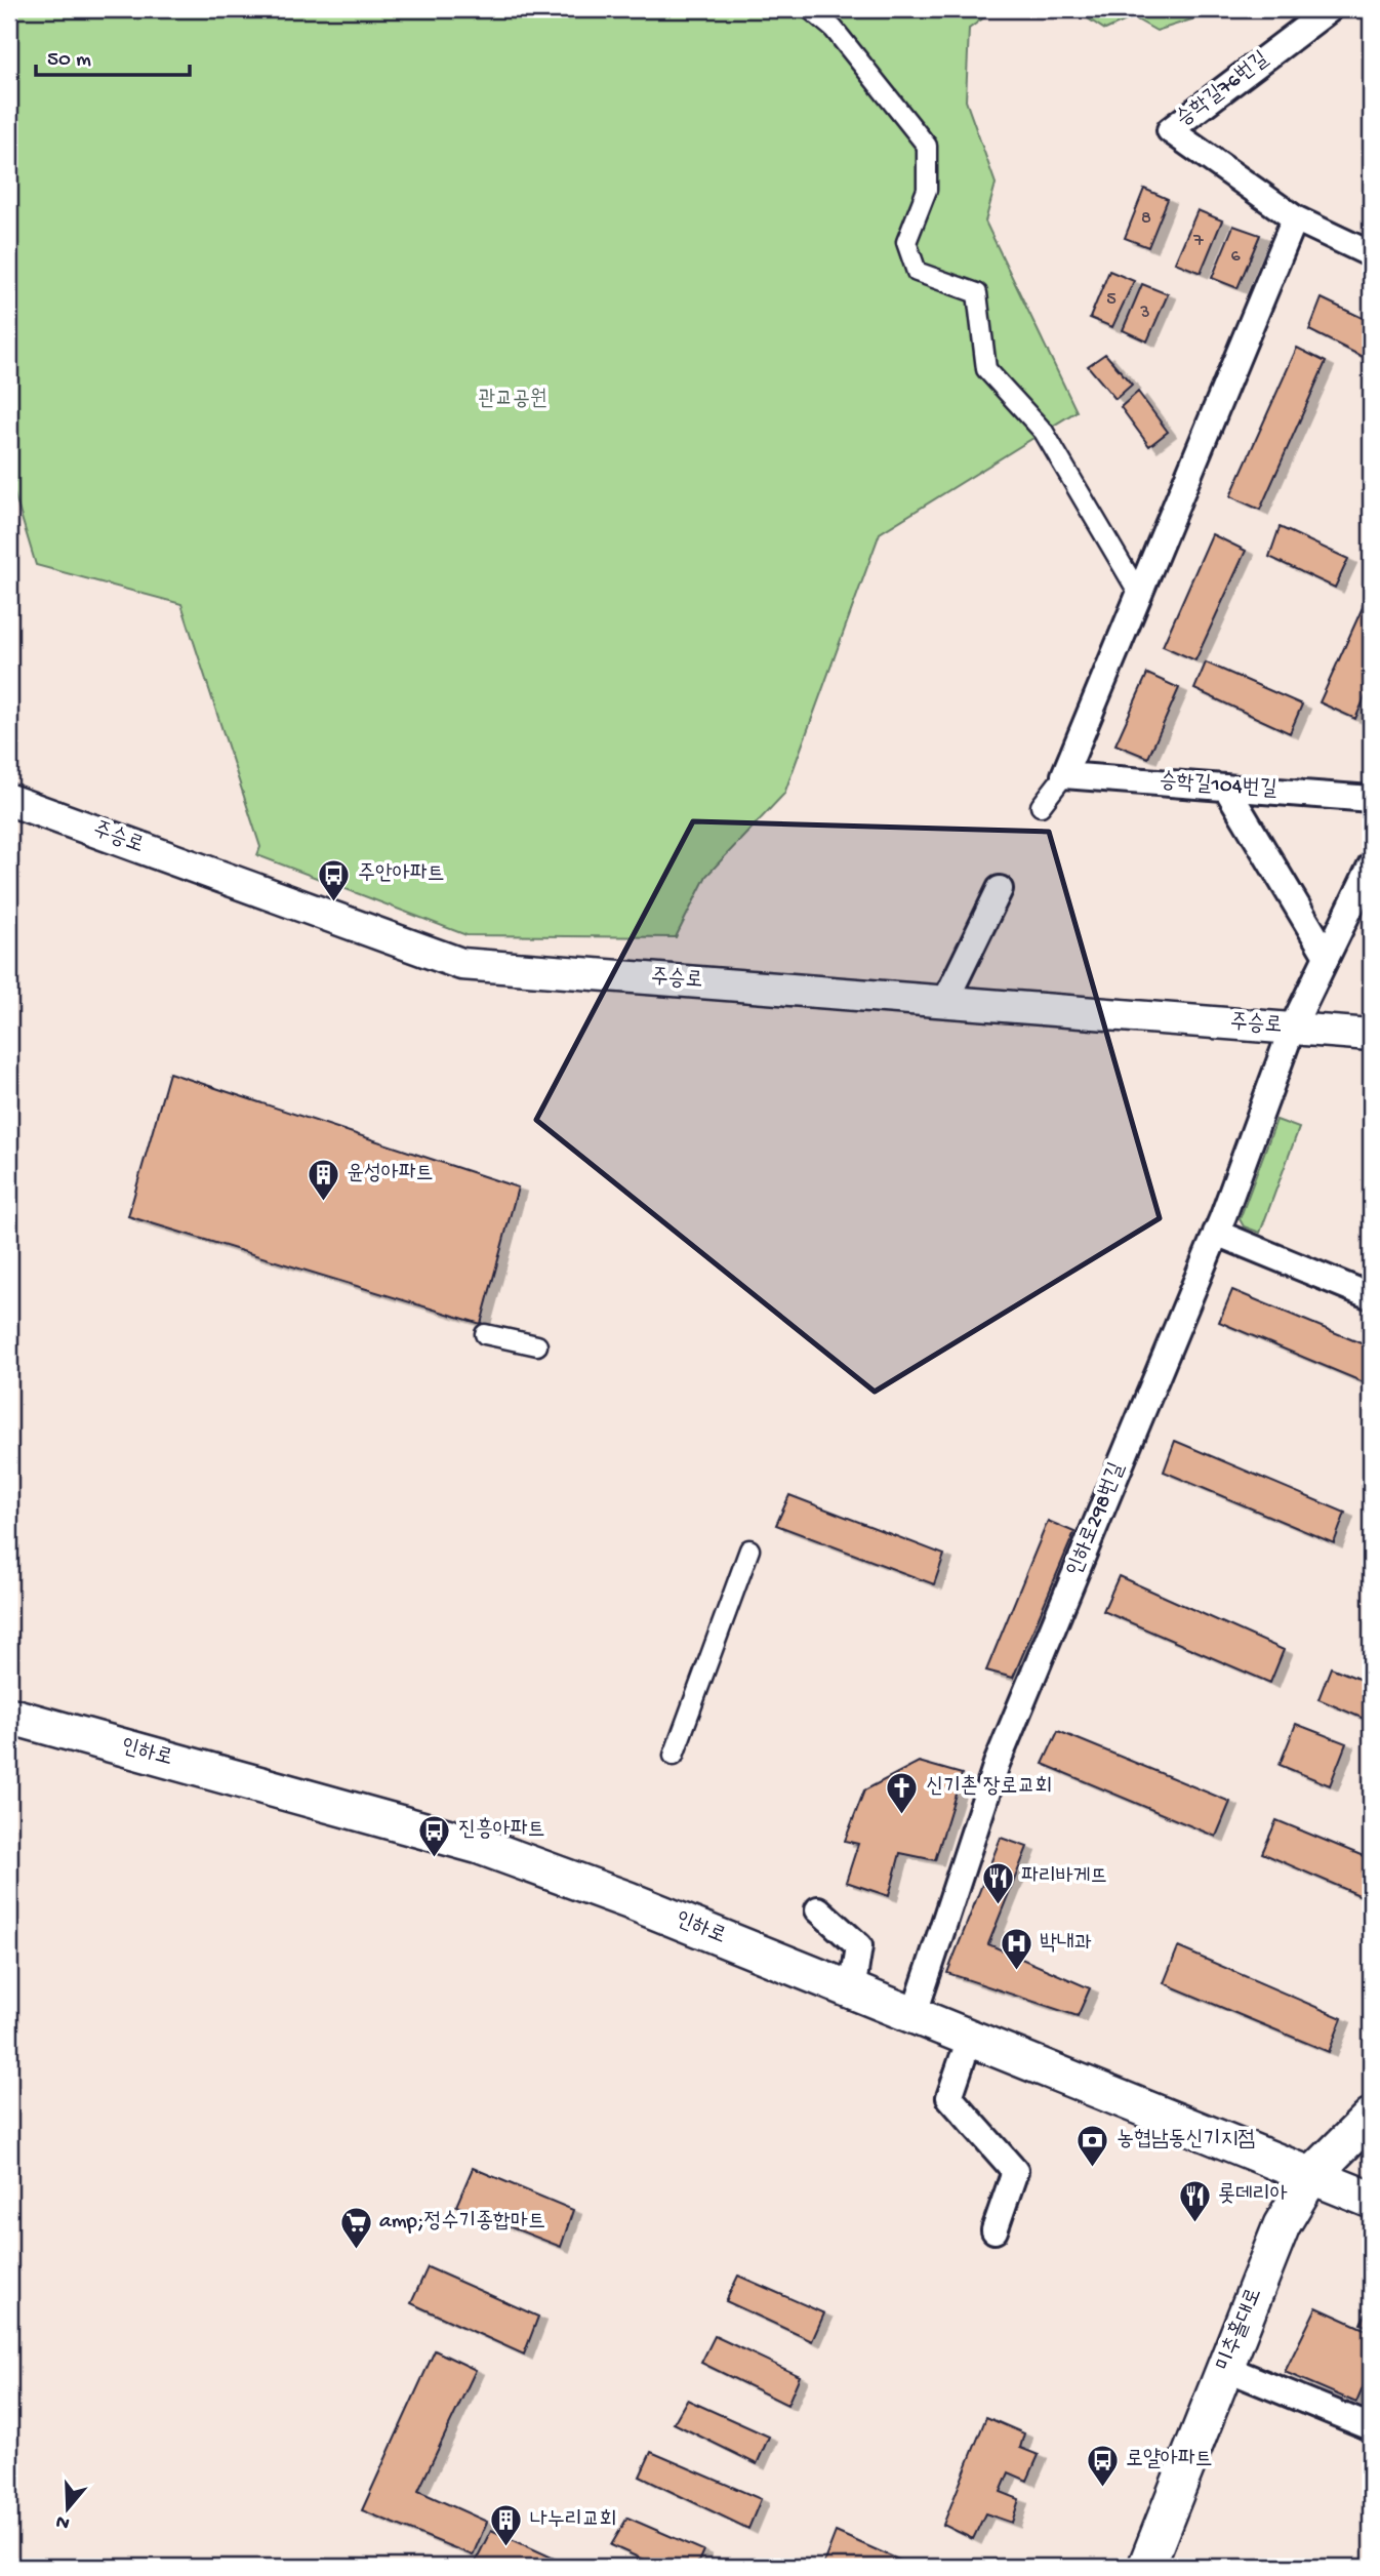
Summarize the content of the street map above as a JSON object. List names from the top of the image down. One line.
{"streets":{"main road":["인하로","미추홀대로"],"street":["승학길76번길","승학길104번길","주승로","인하로298번길"]},"crossings":[["주승로","인하로298번길"],["인하로298번길","인하로"],["인하로","미추홀대로"]],"parks":["관교공원"],"places":{"bus stop":["주안아파트","진흥아파트","로얄아파트"],"building":["윤성아파트","나누리교회"],"church":["신기촌 장로교회"],"restaurant":["파리바게뜨","롯데리아"],"hospital":["박내과"],"bank":["농협남동신기지점"],"supermarket":["amp;정수기종합마트"]},"house_numbers":["8","7","6","5","3"],"scale_bar":"50 m","north":"bottom"}
